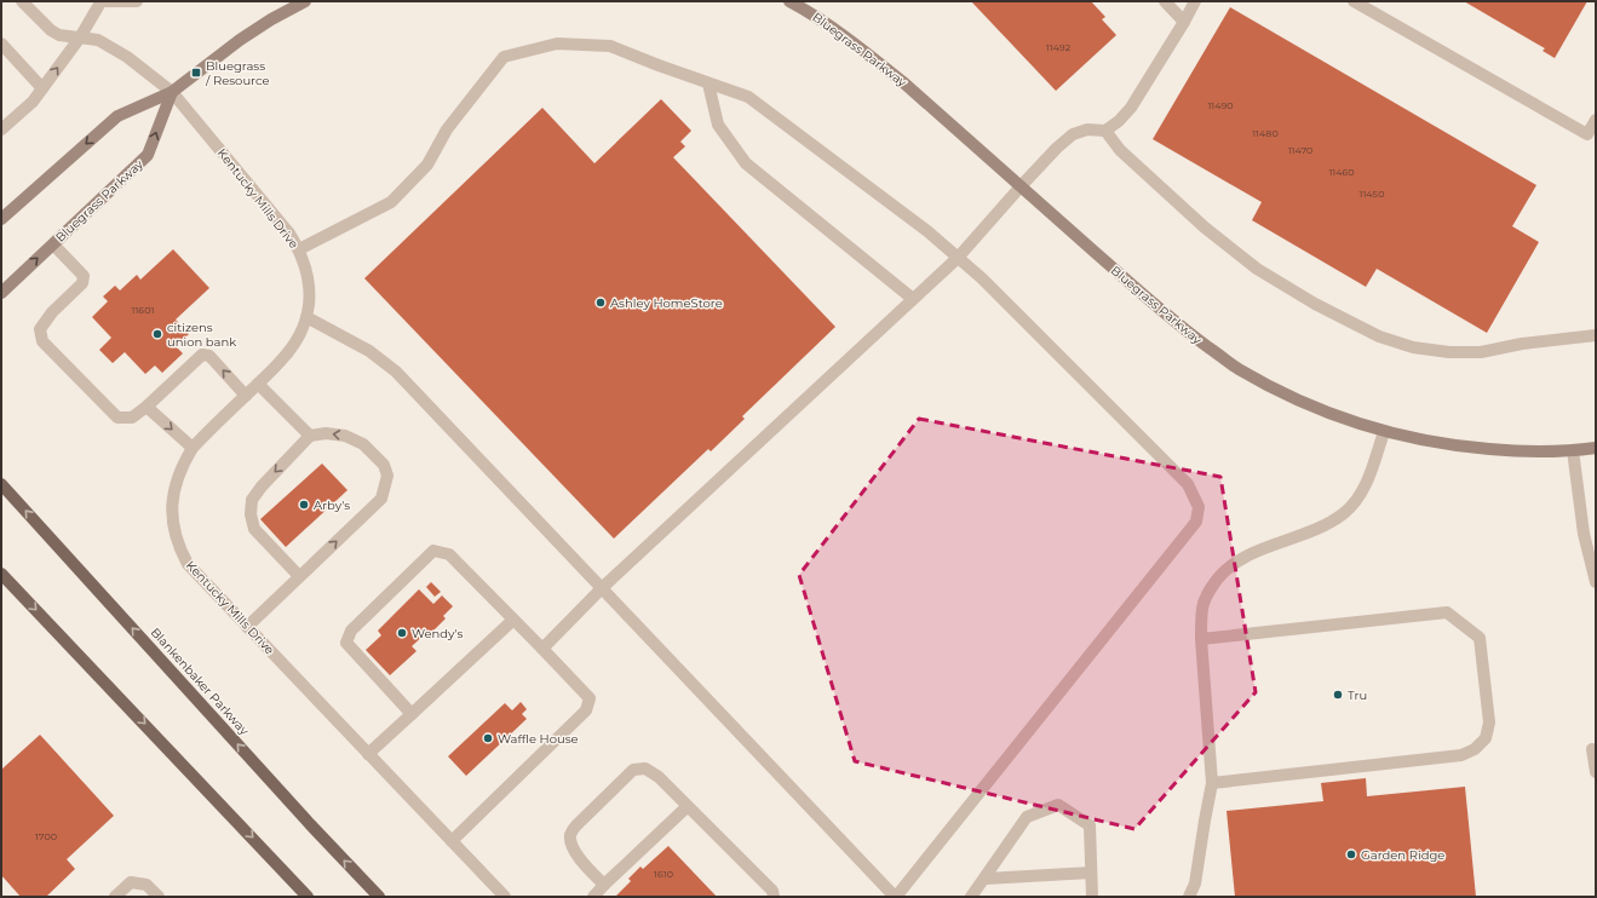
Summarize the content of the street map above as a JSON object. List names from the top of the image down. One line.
{"streets":{"main road":["Blankenbaker Parkway"],"street":["Bluegrass Parkway","Kentucky Mills Drive"]},"crossings":[["Bluegrass Parkway","Kentucky Mills Drive"]],"places":{"transit":["Bluegrass / Resource"],"other":["Ashley HomeStore","citizens union bank","Arby's","Wendy's","Tru","Waffle House","Garden Ridge"]},"house_numbers":["11492","11490","11480","11470","11460","11450","11601","1700","1610"]}
